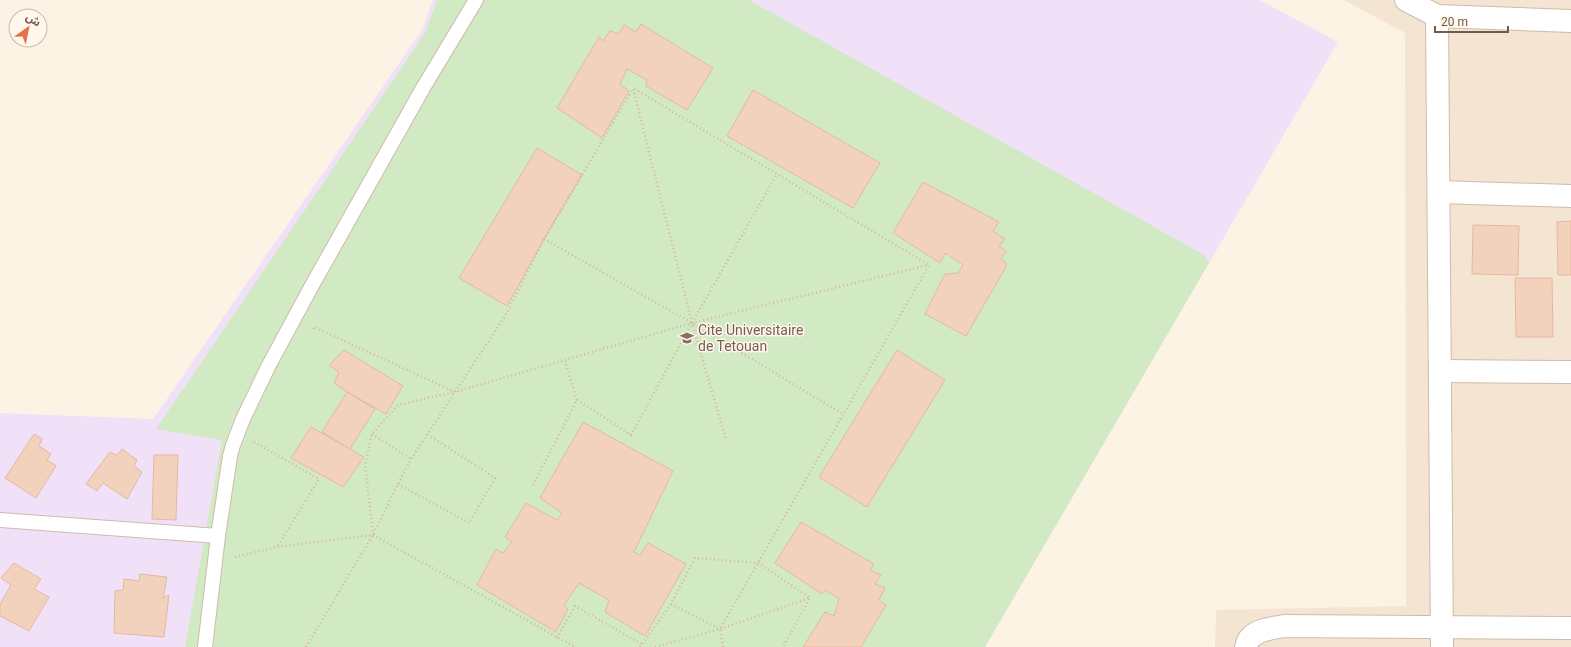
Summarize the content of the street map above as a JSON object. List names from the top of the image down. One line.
{"places":{"school or university":["Cite Universitaire de Tetouan"]},"scale_bar":"20 m","north":"top right"}
